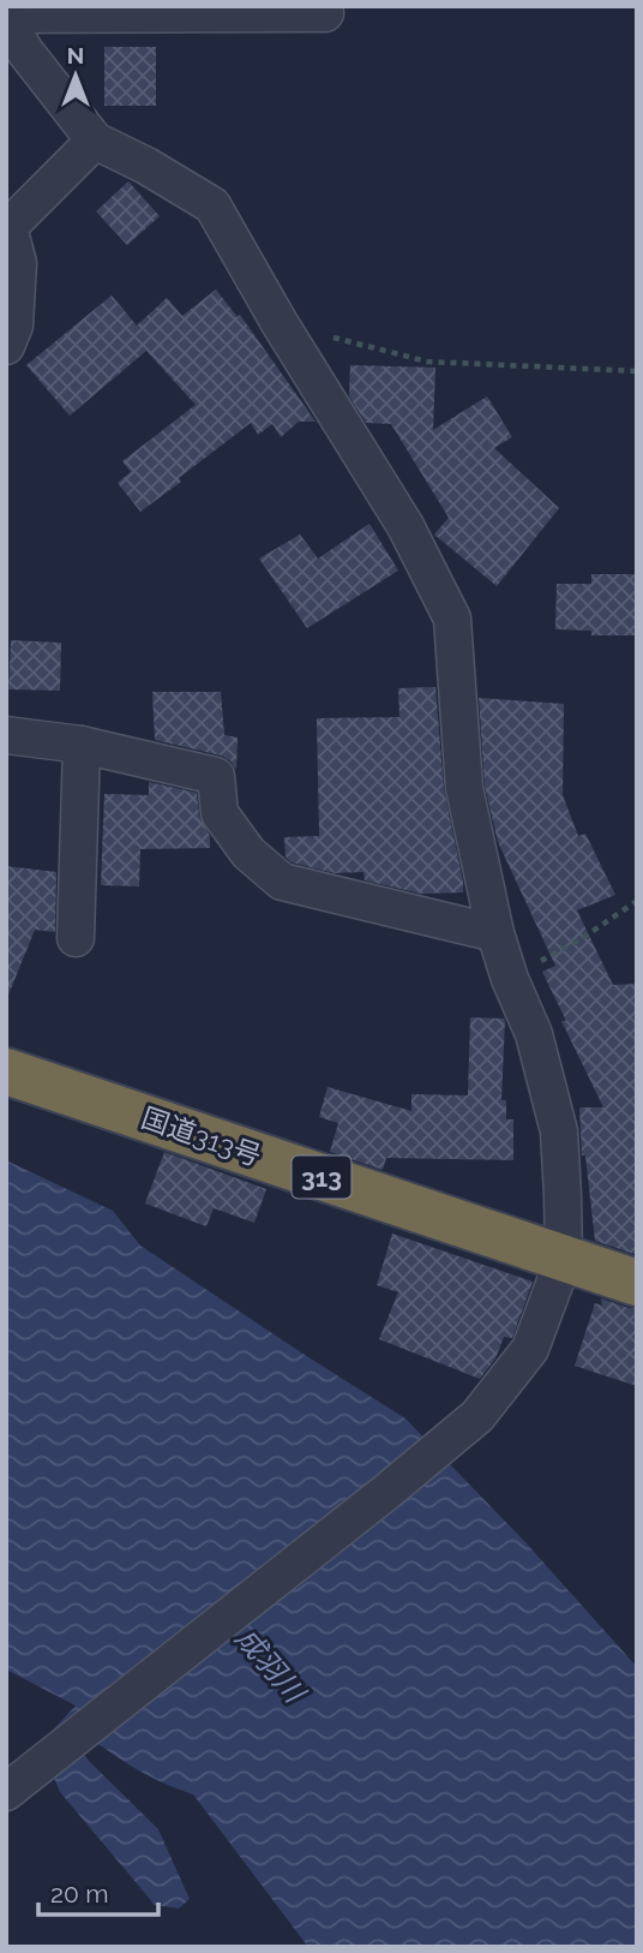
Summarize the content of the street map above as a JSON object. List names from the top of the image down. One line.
{"streets":{"highway":["国道313号","313"]},"water":["成羽川"],"scale_bar":"20 m","north":"top"}
